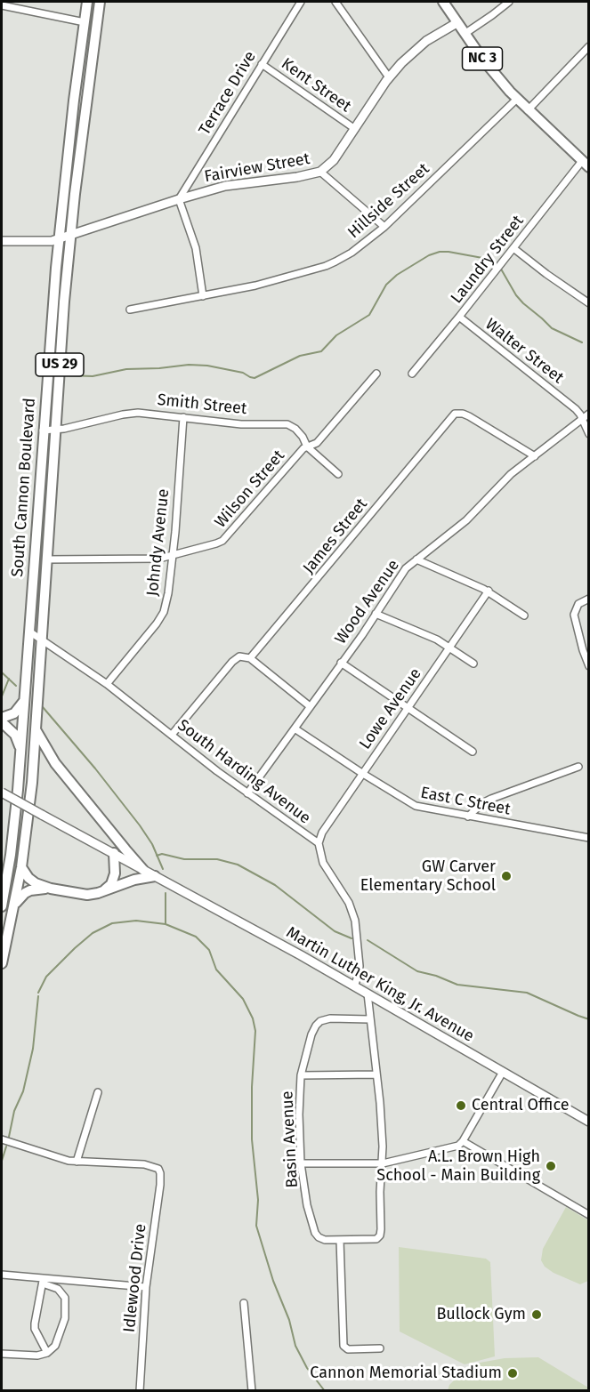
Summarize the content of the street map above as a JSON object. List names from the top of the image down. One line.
{"streets":{"main road":["NC 3","Fairview Street","US 29","South Cannon Boulevard","Martin Luther King, Jr. Avenue"],"street":["Kent Street","Terrace Drive","Hillside Street","Laundry Street","Walter Street","Smith Street","Wilson Street","James Street","Johndy Avenue","Wood Avenue","Lowe Avenue","South Harding Avenue","East C Street","Basin Avenue","Idlewood Drive"]},"crossings":[["NC 3","Fairview Street"],["NC 3","Hillside Street"],["NC 3","Laundry Street"],["Kent Street","Terrace Drive"],["Kent Street","Fairview Street"],["Terrace Drive","Fairview Street"],["Fairview Street","South Cannon Boulevard"],["Laundry Street","Walter Street"],["Walter Street","Wood Avenue"],["US 29","South Cannon Boulevard"],["Smith Street","South Cannon Boulevard"],["Smith Street","Wilson Street"],["Smith Street","Johndy Avenue"],["South Cannon Boulevard","Wilson Street"],["South Cannon Boulevard","South Harding Avenue"],["Wilson Street","Johndy Avenue"],["James Street","Wood Avenue"],["James Street","South Harding Avenue"],["Johndy Avenue","South Harding Avenue"],["Wood Avenue","South Harding Avenue"],["Wood Avenue","East C Street"],["Lowe Avenue","South Harding Avenue"],["Lowe Avenue","East C Street"],["South Harding Avenue","Martin Luther King, Jr. Avenue"]],"places":["GW Carver Elementary School","Central Office","A.L. Brown High School - Main Building","Bullock Gym","Cannon Memorial Stadium"]}
